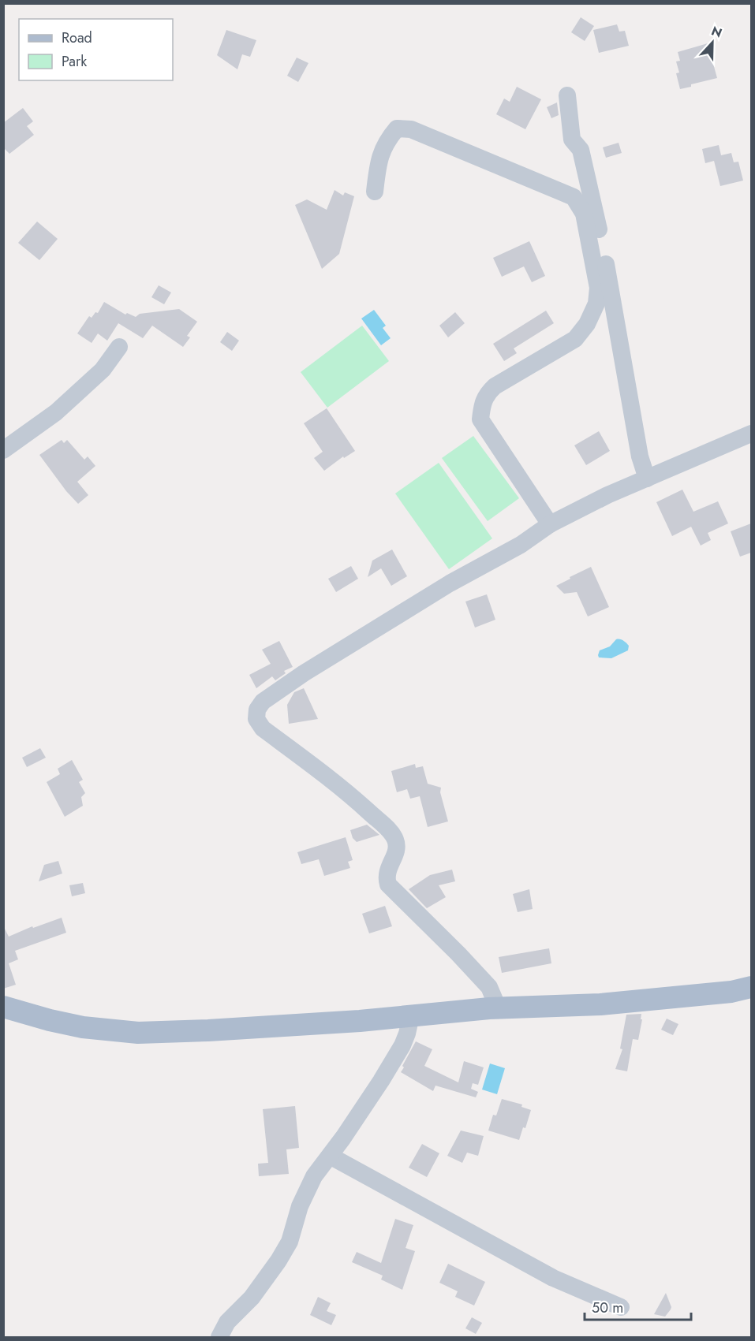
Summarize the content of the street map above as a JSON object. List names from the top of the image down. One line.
{"legend":["Road","Park"],"scale_bar":"50 m","north":"top"}
